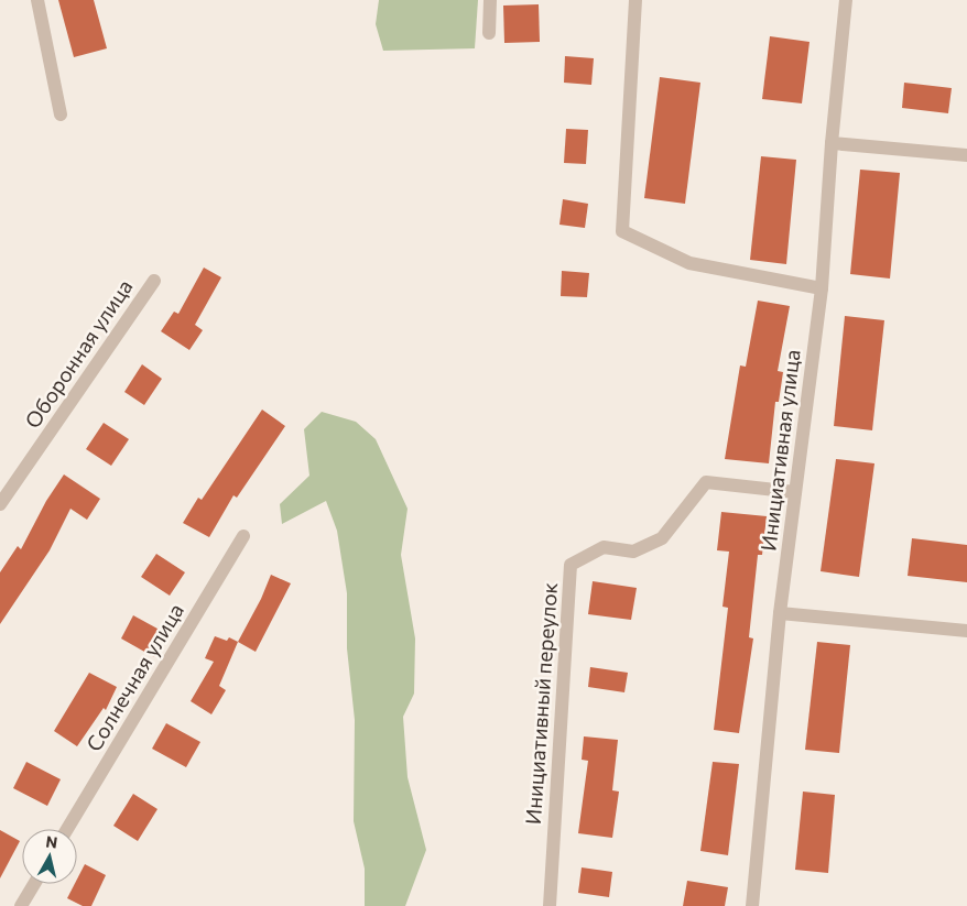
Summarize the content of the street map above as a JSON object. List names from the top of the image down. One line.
{"streets":{"street":["Оборонная улица","Инициативная улица","Солнечная улица","Инициативный переулок"]},"crossings":[["Инициативная улица","Инициативный переулок"]],"north":"top"}
